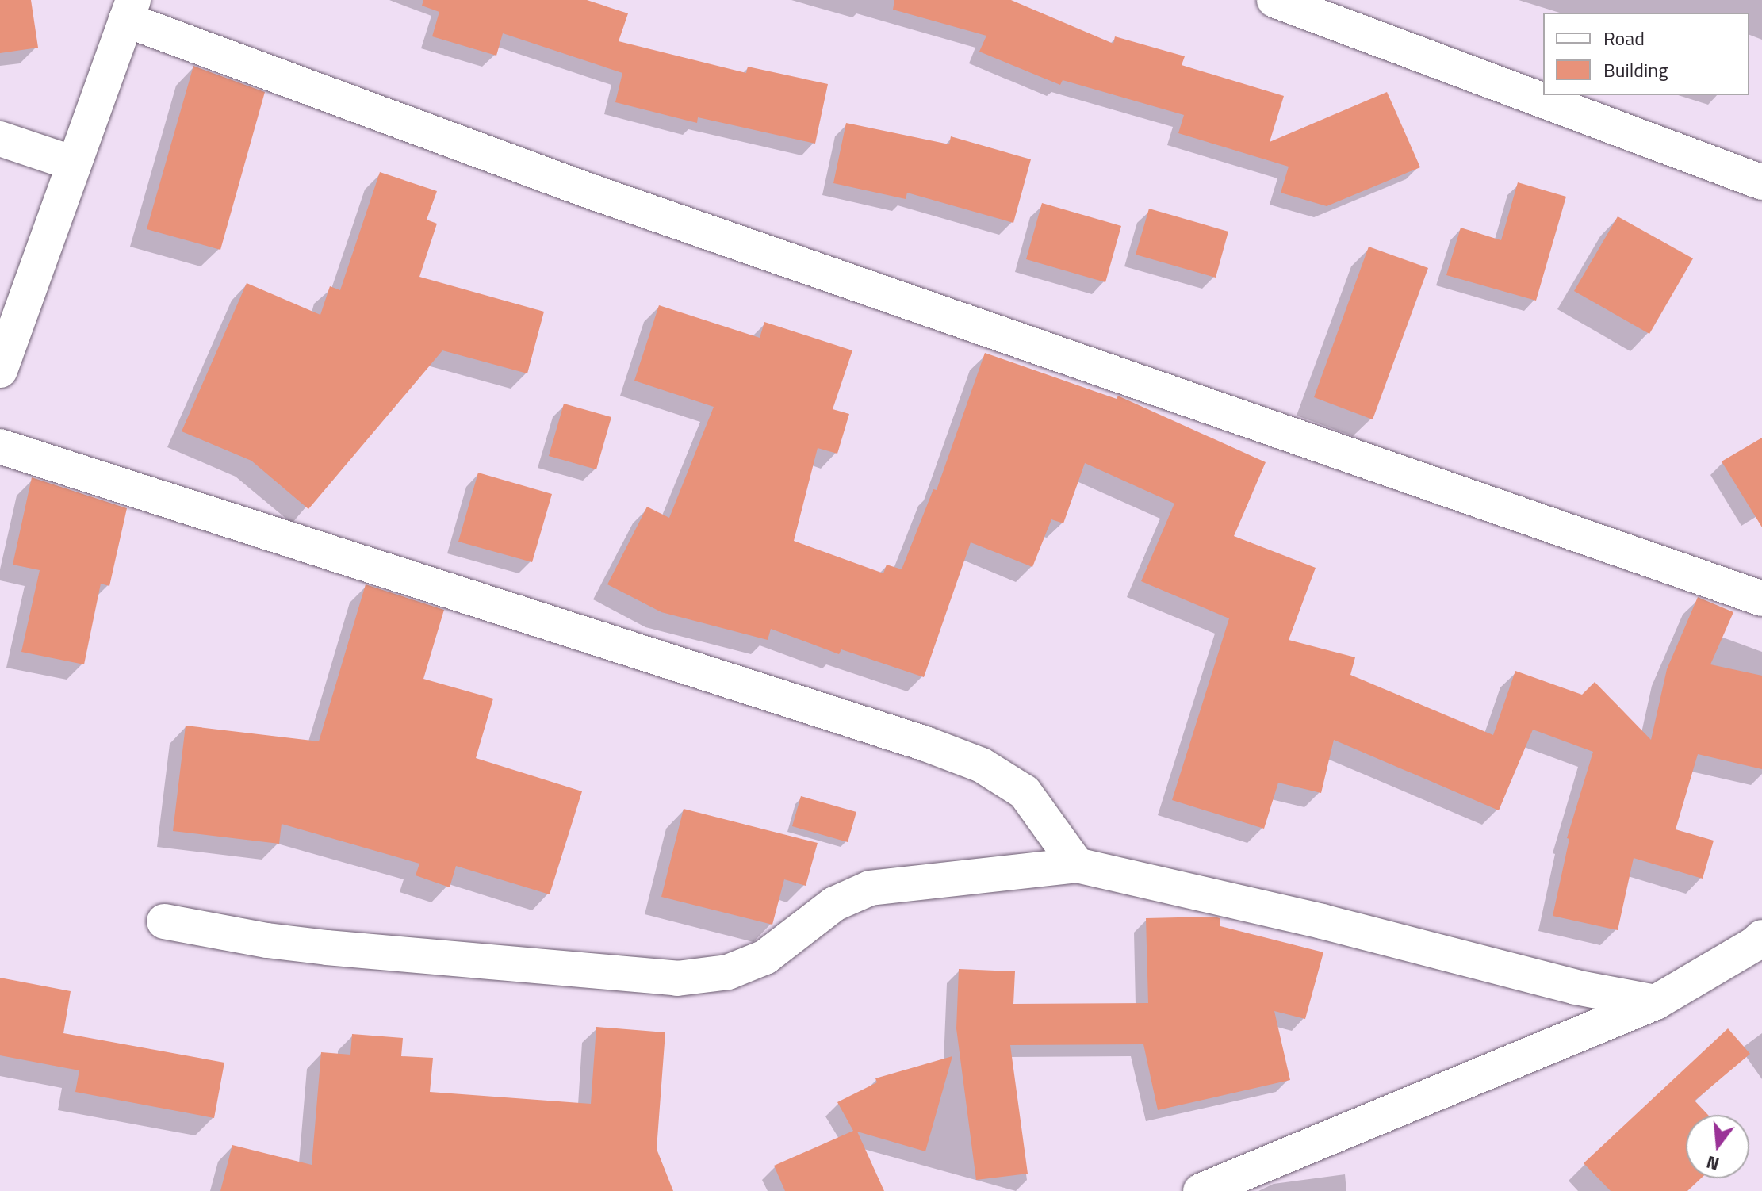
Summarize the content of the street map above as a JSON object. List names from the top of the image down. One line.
{"legend":["Road","Building"],"north":"bottom"}
